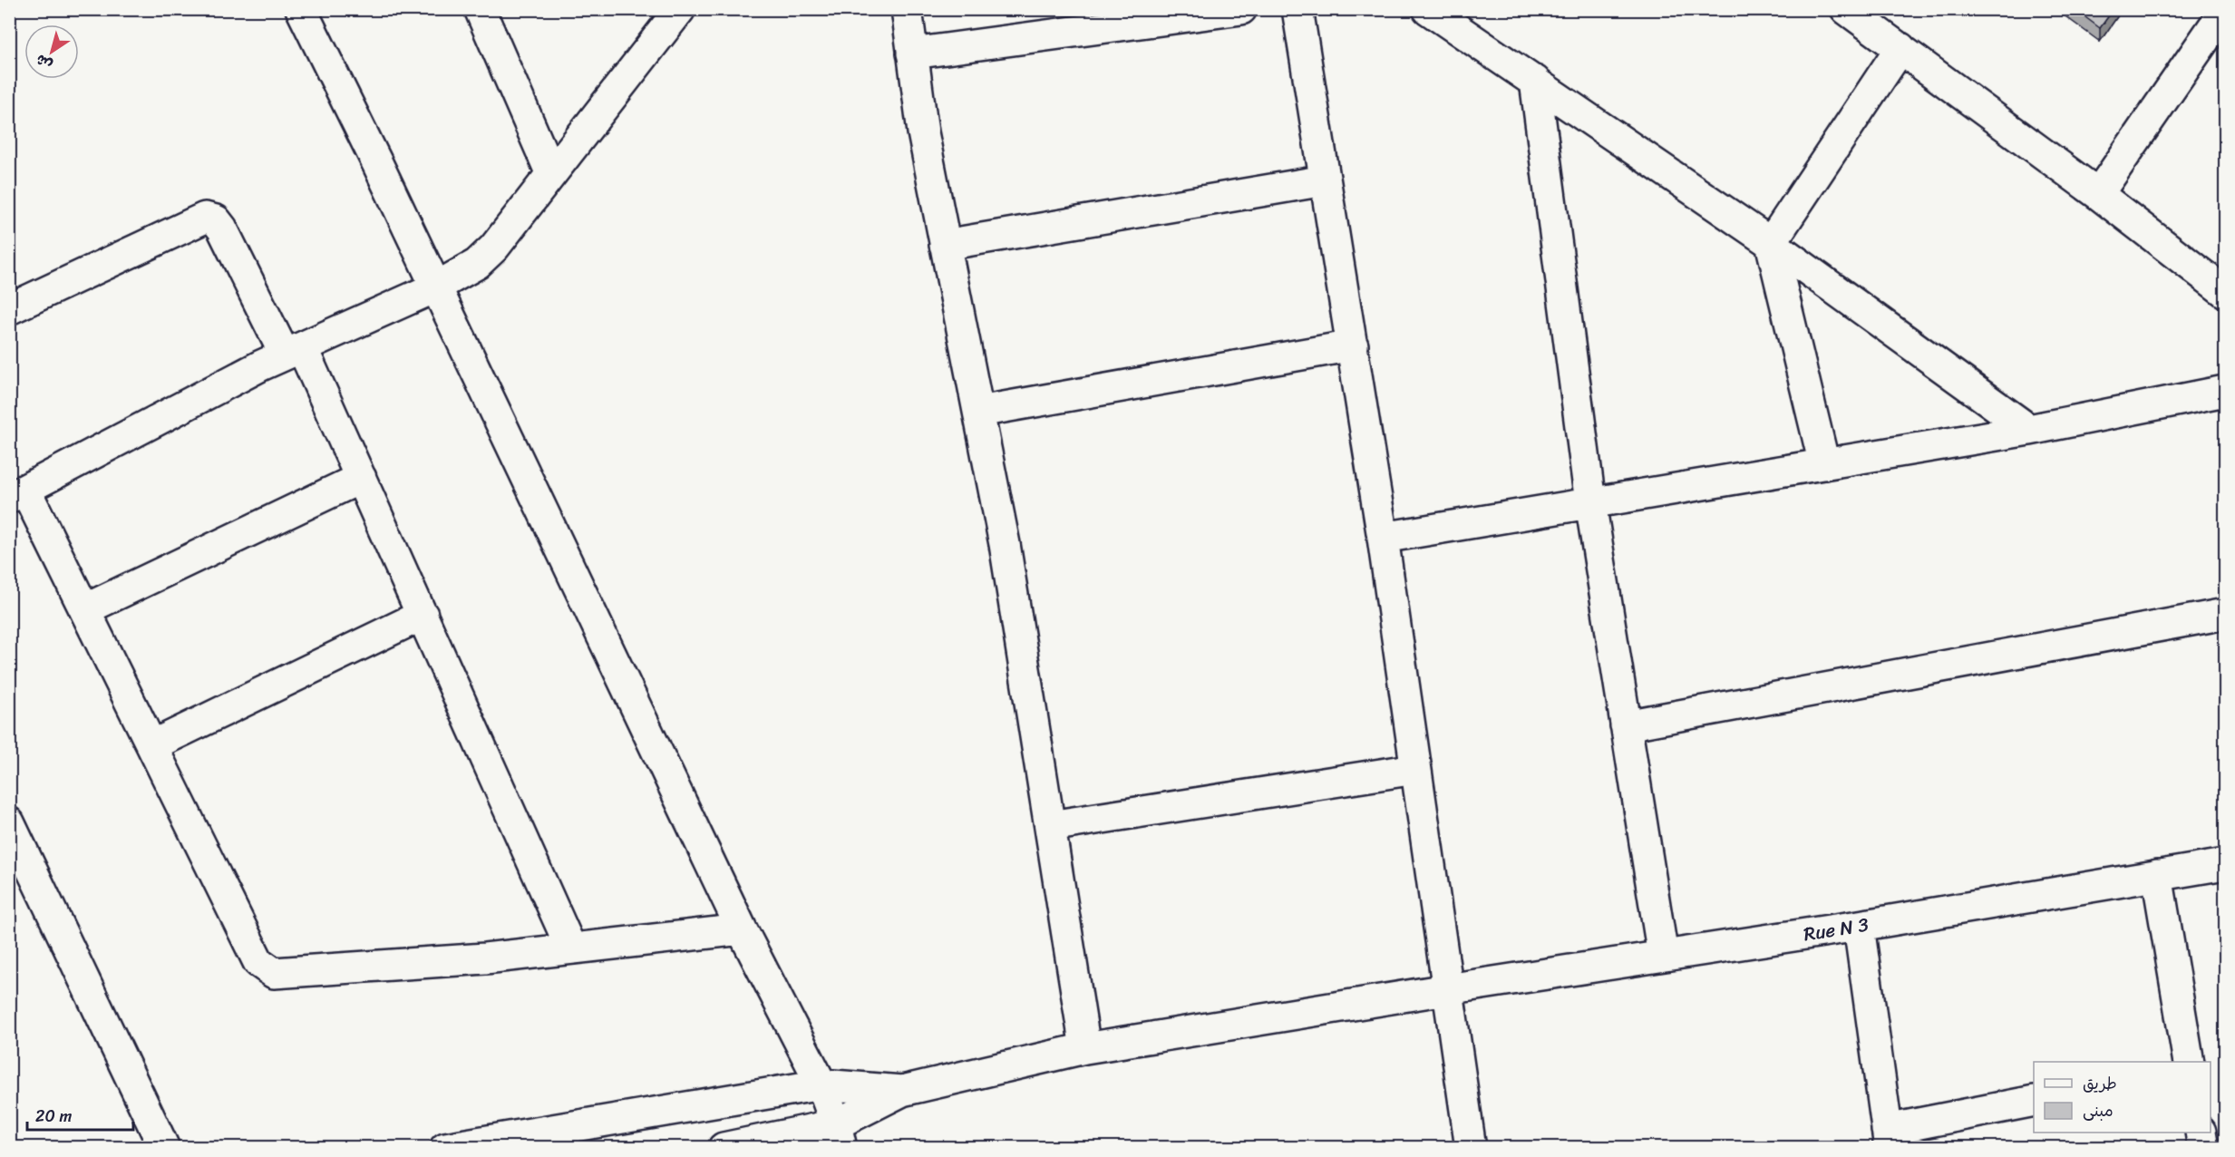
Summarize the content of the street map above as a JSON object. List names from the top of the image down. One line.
{"streets":{"street":["Rue N 3"]},"legend":["طريق","مبنى"],"scale_bar":"20 m","north":"bottom left"}
